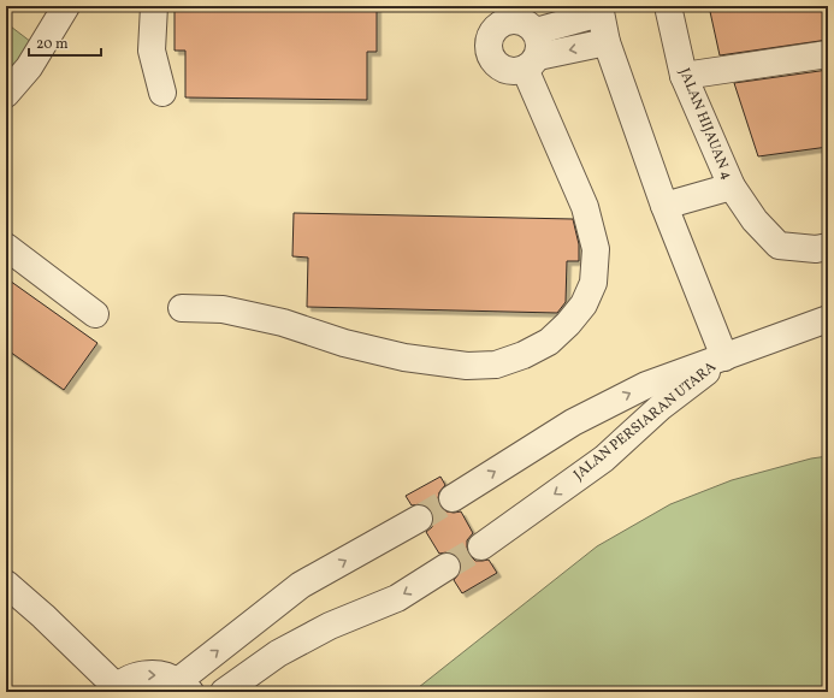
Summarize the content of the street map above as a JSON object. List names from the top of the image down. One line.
{"streets":{"street":["JALAN HIJAUAN 4","JALAN PERSIARAN UTARA"]},"scale_bar":"20 m"}
